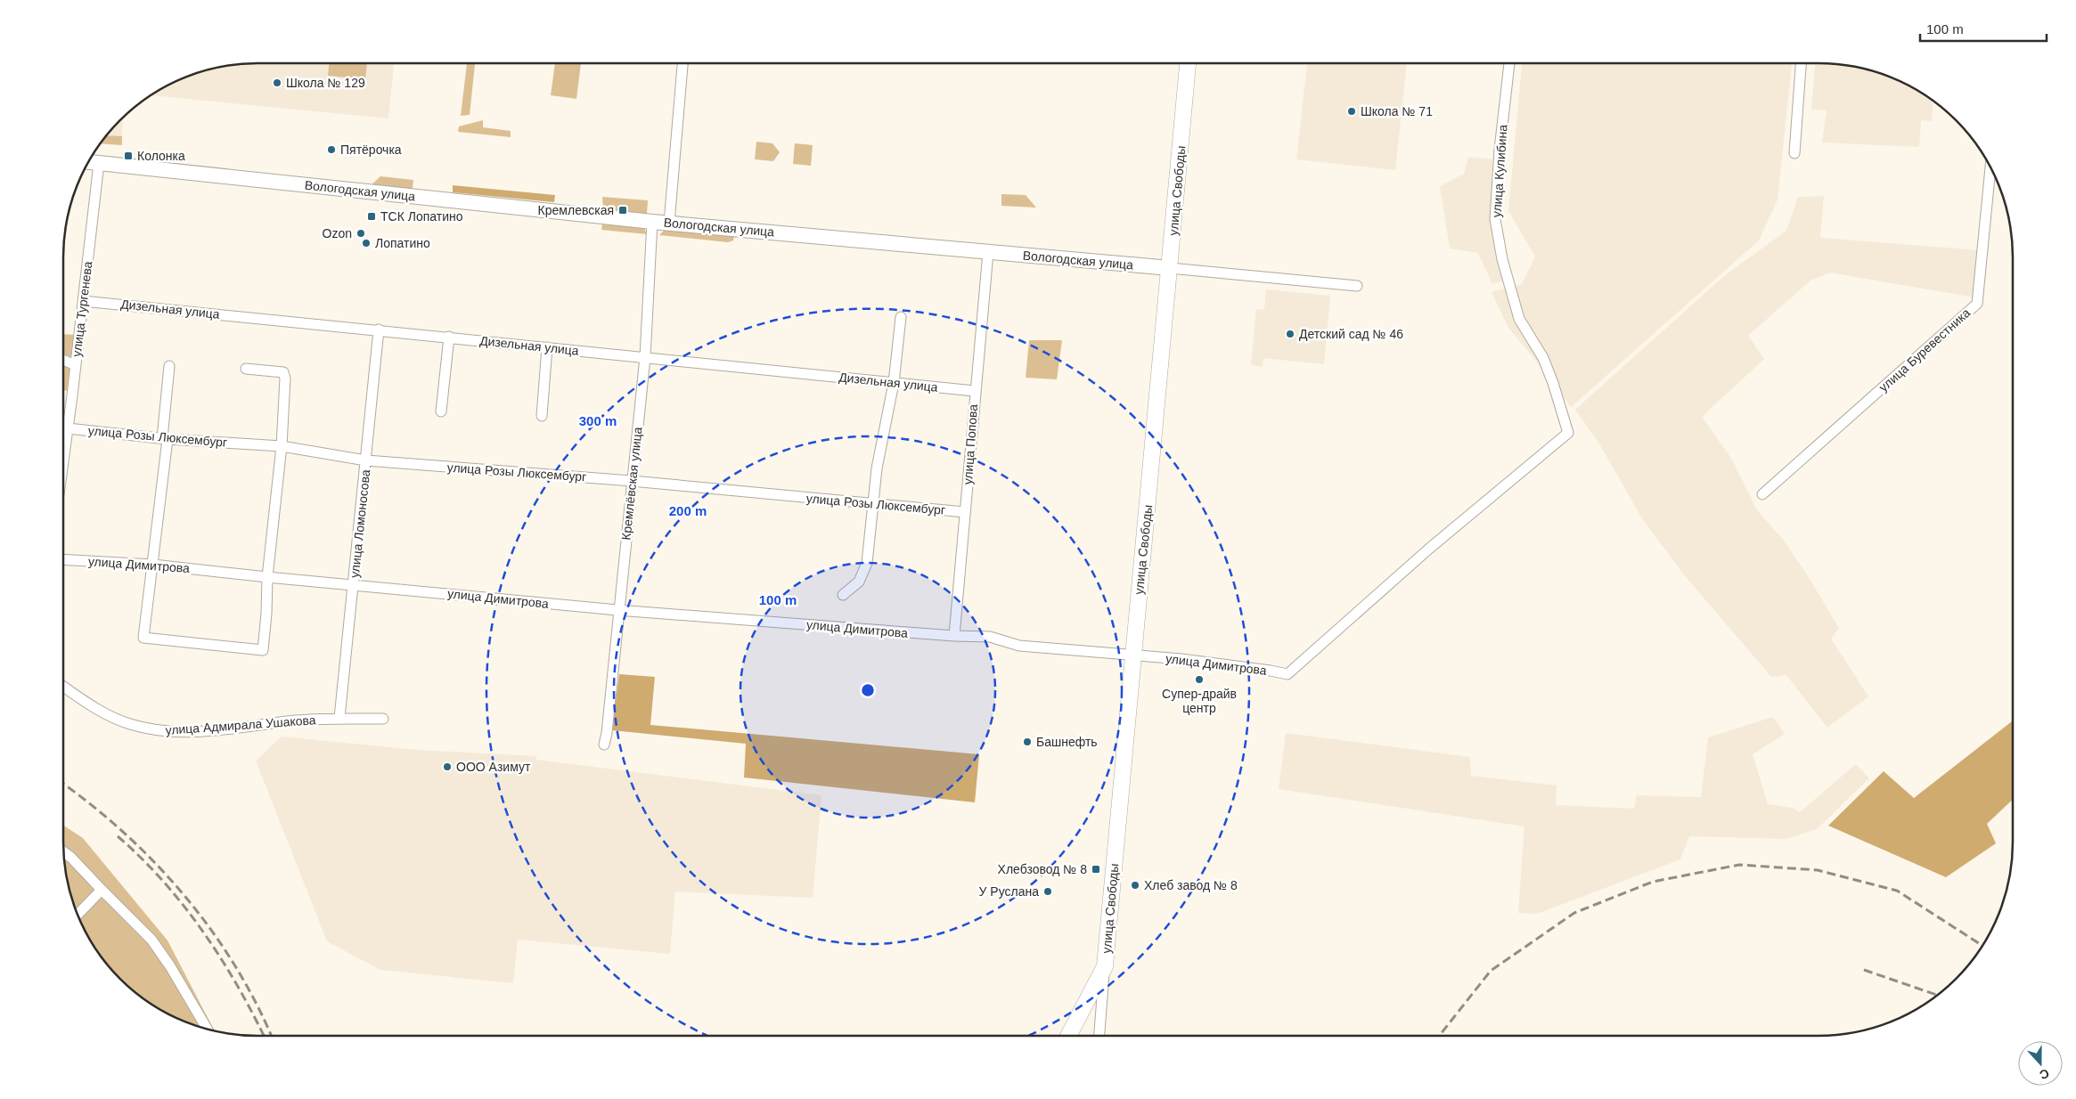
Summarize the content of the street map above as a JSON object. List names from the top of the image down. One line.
{"streets":{"main road":["Вологодская улица","улица Свободы"],"street":["улица Кулибина","улица Тургенева","Дизельная улица","улица Буревестника","улица Розы Люксембург","улица Попова","Кремлёвская улица","улица Ломоносова","улица Димитрова","улица Адмирала Ушакова"]},"crossings":[["улица Кулибина","улица Димитрова"],["Вологодская улица","улица Свободы"],["Вологодская улица","улица Тургенева"],["Вологодская улица","улица Попова"],["Вологодская улица","Кремлёвская улица"],["улица Свободы","улица Димитрова"],["улица Тургенева","Дизельная улица"],["улица Тургенева","улица Розы Люксембург"],["Дизельная улица","улица Попова"],["Дизельная улица","Кремлёвская улица"],["Дизельная улица","улица Ломоносова"],["улица Розы Люксембург","улица Попова"],["улица Розы Люксембург","Кремлёвская улица"],["улица Розы Люксембург","улица Ломоносова"],["улица Попова","улица Димитрова"],["Кремлёвская улица","улица Димитрова"],["улица Ломоносова","улица Димитрова"],["улица Ломоносова","улица Адмирала Ушакова"]],"places":{"other":["Школа № 129","Школа № 71","Пятёрочка","Ozon","Лопатино","Детский сад № 46","Супер-драйв центр","Башнефть","ООО Азимут","Хлеб завод № 8","У Руслана"],"transit":["Колонка","Кремлевская","ТСК Лопатино","Хлебзовод № 8"]},"scale_bar":"100 m","north":"bottom","rings":["300 m","200 m","100 m"]}
